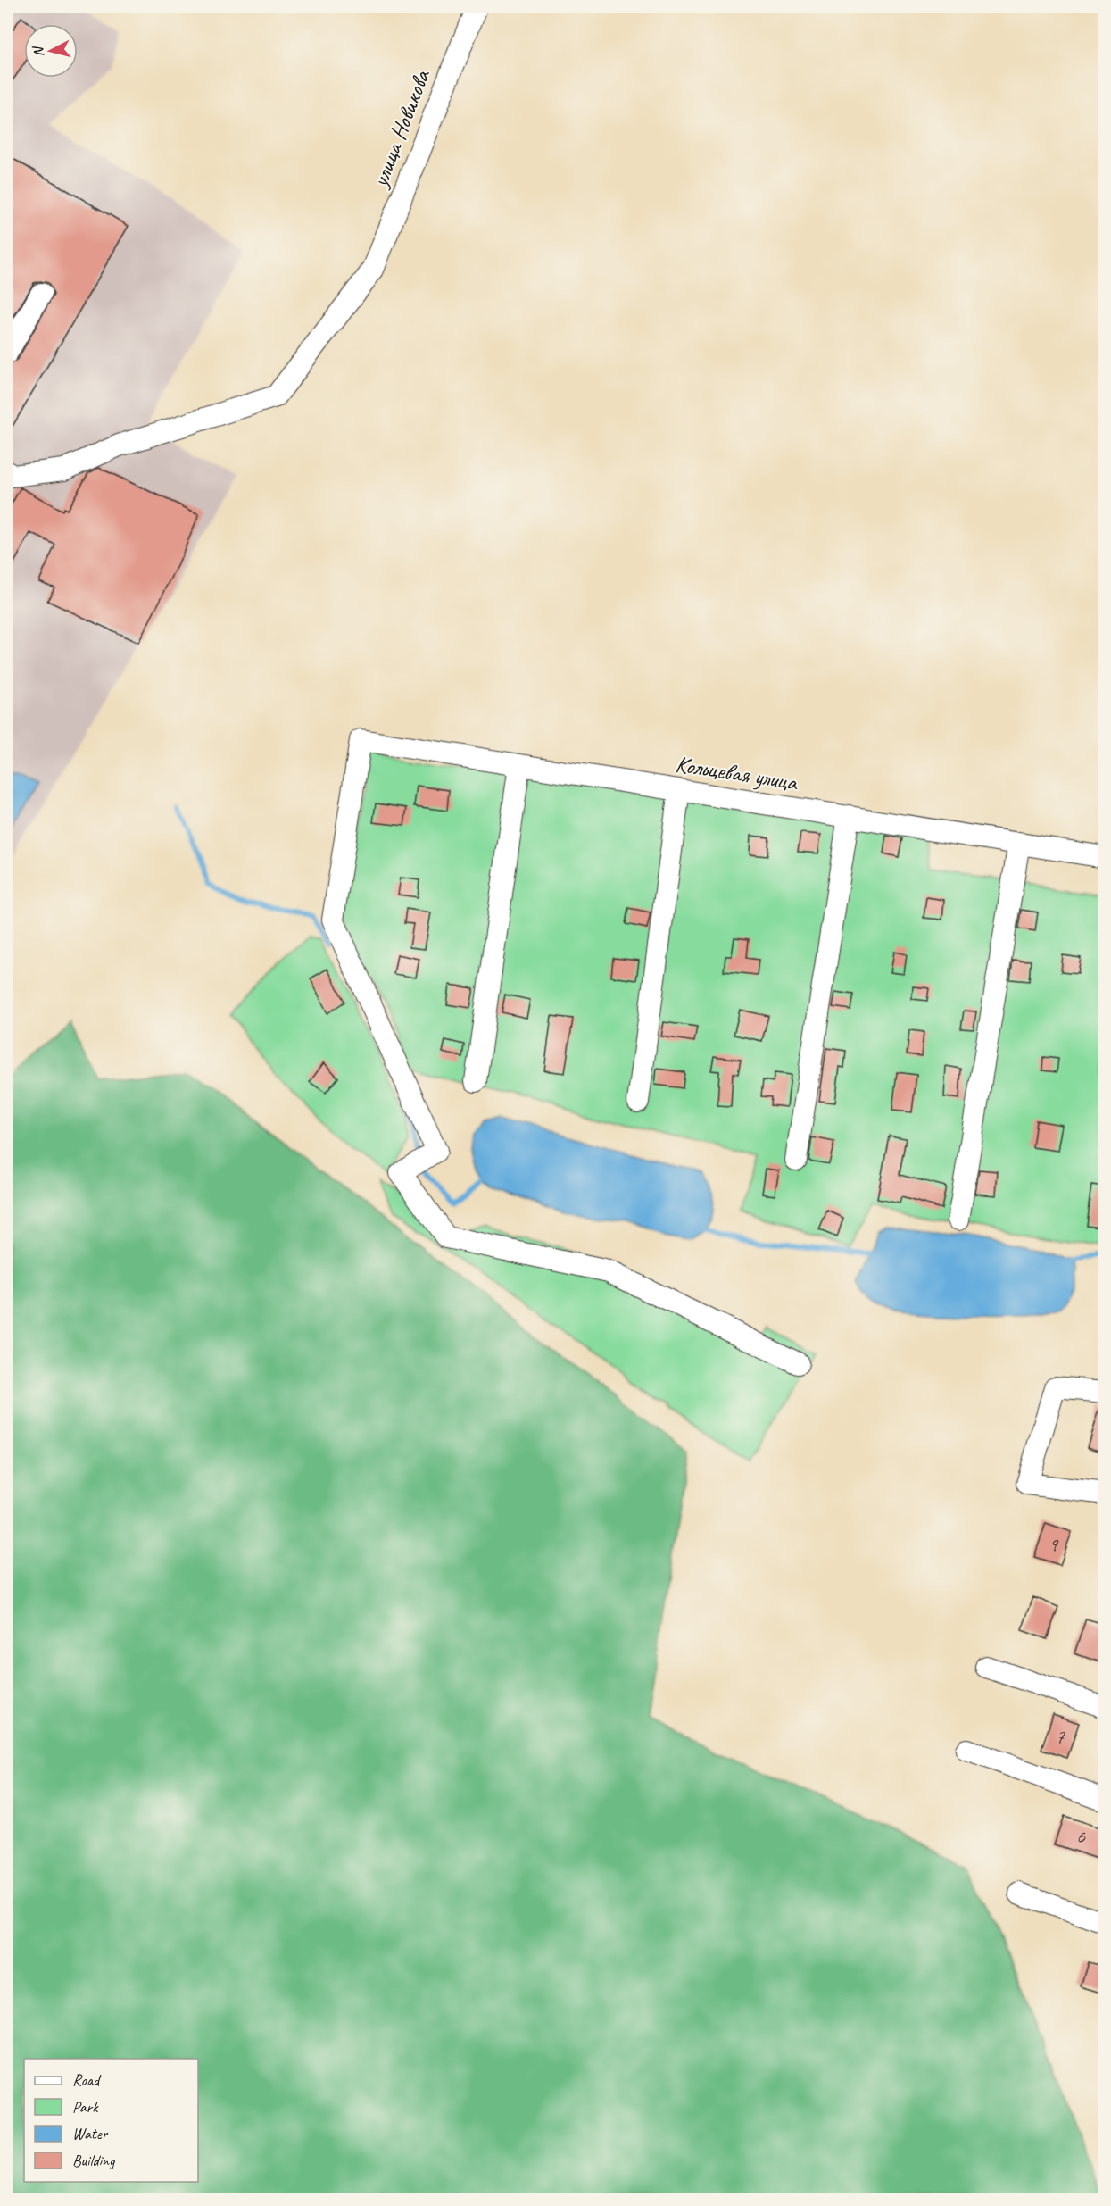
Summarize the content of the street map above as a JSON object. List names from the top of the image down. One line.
{"streets":{"street":["улица Новикова","Кольцевая улица"]},"house_numbers":["9","7","6"],"legend":["Road","Park","Water","Building"],"north":"left"}
